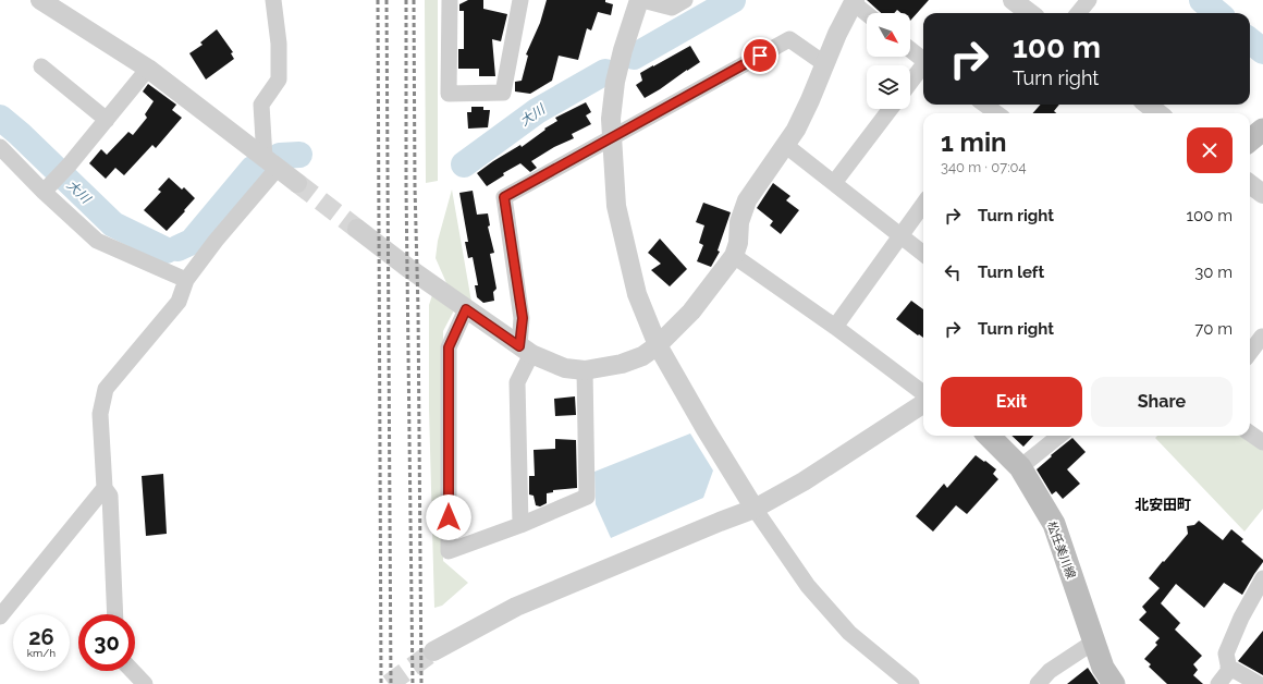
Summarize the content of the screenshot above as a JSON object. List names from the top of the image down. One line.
{"streets":{"main road":["松任美川線"]},"districts":["北安田町"],"water":["大川"],"north":"bottom right","page":{"turn":["100 m","Turn right"],"heading":["1 min","340 m · 07:04"],"list":[{"name":"Turn right","value":"100 m"},{"name":"Turn left","value":"30 m"},{"name":"Turn right","value":"70 m"}],"buttons":["Exit","Share"],"speed":"26 km/h","limit":"30"}}
